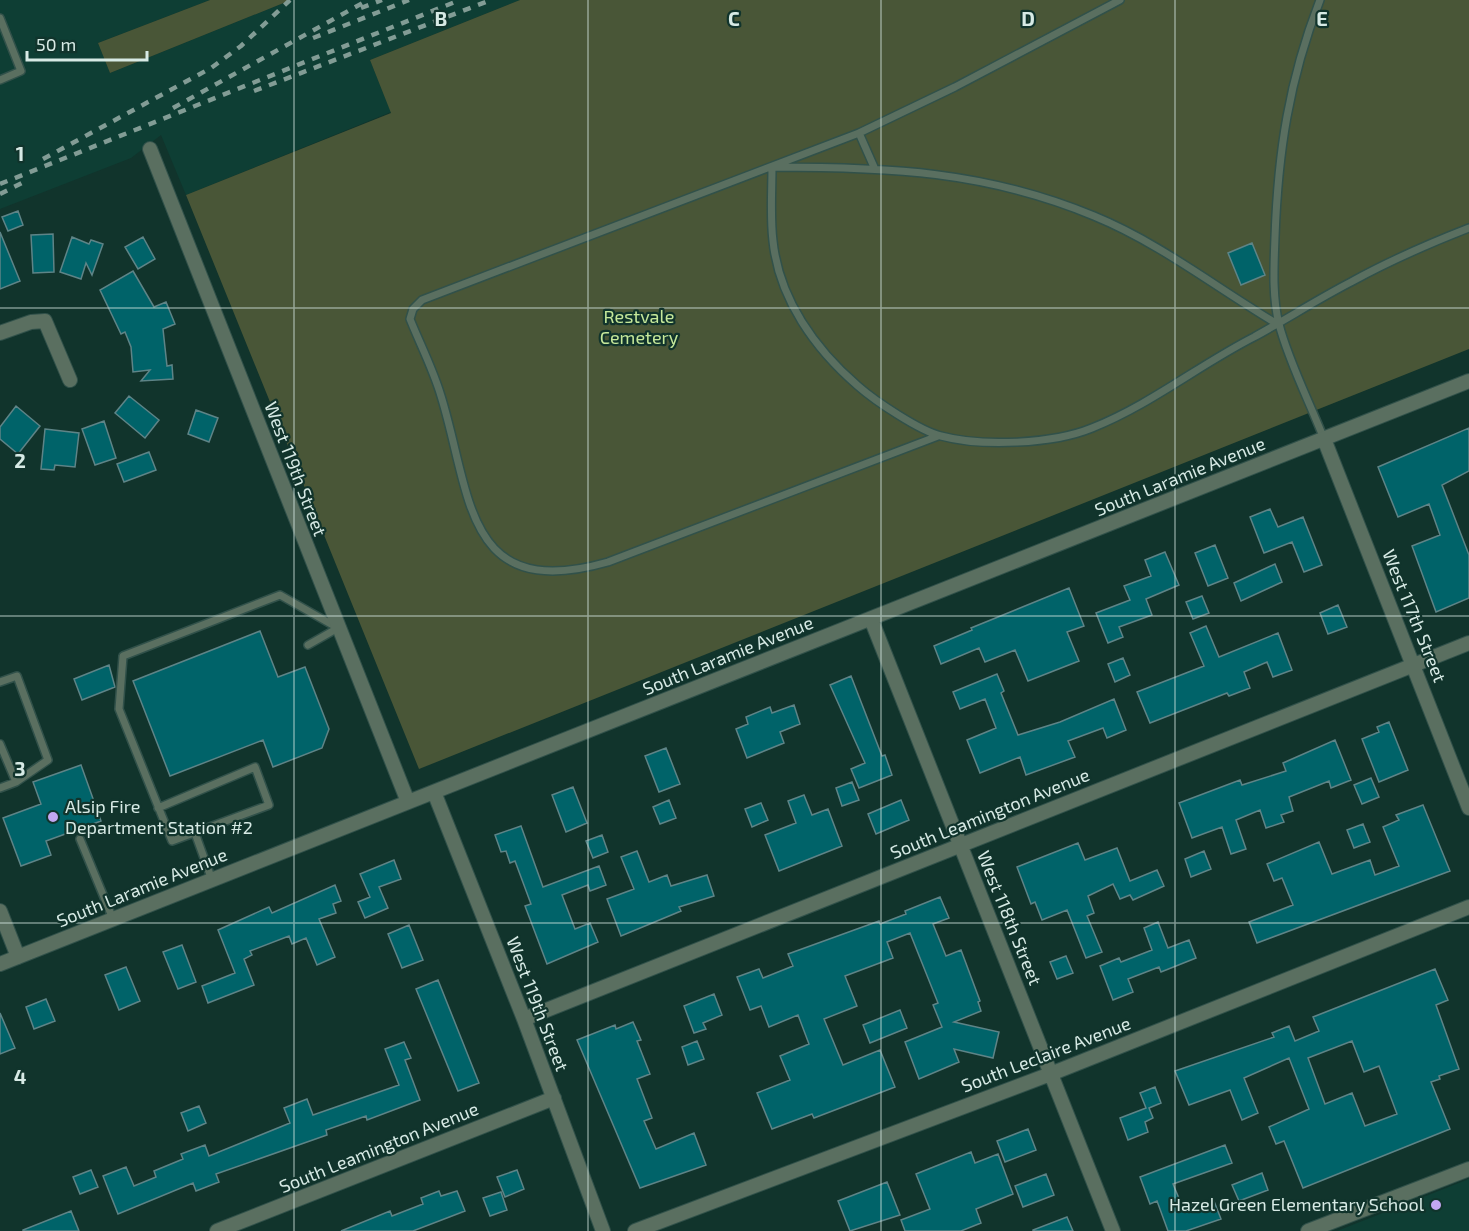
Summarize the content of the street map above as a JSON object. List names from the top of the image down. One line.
{"streets":{"street":["West 119th Street","South Laramie Avenue","West 117th Street","South Leamington Avenue","West 118th Street","South Leclaire Avenue"]},"crossings":[["West 119th Street","South Laramie Avenue"],["West 119th Street","South Leamington Avenue"],["South Laramie Avenue","West 117th Street"],["South Laramie Avenue","West 118th Street"],["West 117th Street","South Leamington Avenue"],["South Leamington Avenue","West 118th Street"],["West 118th Street","South Leclaire Avenue"]],"parks":["Restvale Cemetery"],"places":["Alsip Fire Department Station #2","Hazel Green Elementary School"],"scale_bar":"50 m","grid":{"columns":["B","C","D","E"],"rows":["1","2","3","4"]}}
